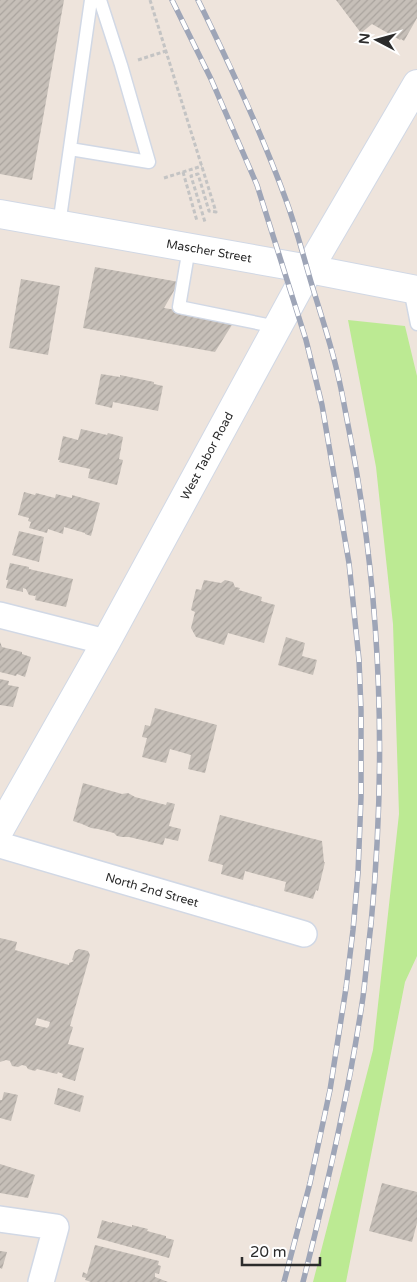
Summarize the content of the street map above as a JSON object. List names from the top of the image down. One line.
{"streets":{"street":["Mascher Street","West Tabor Road","North 2nd Street"]},"crossings":[["Mascher Street","West Tabor Road"]],"scale_bar":"20 m","north":"left"}
